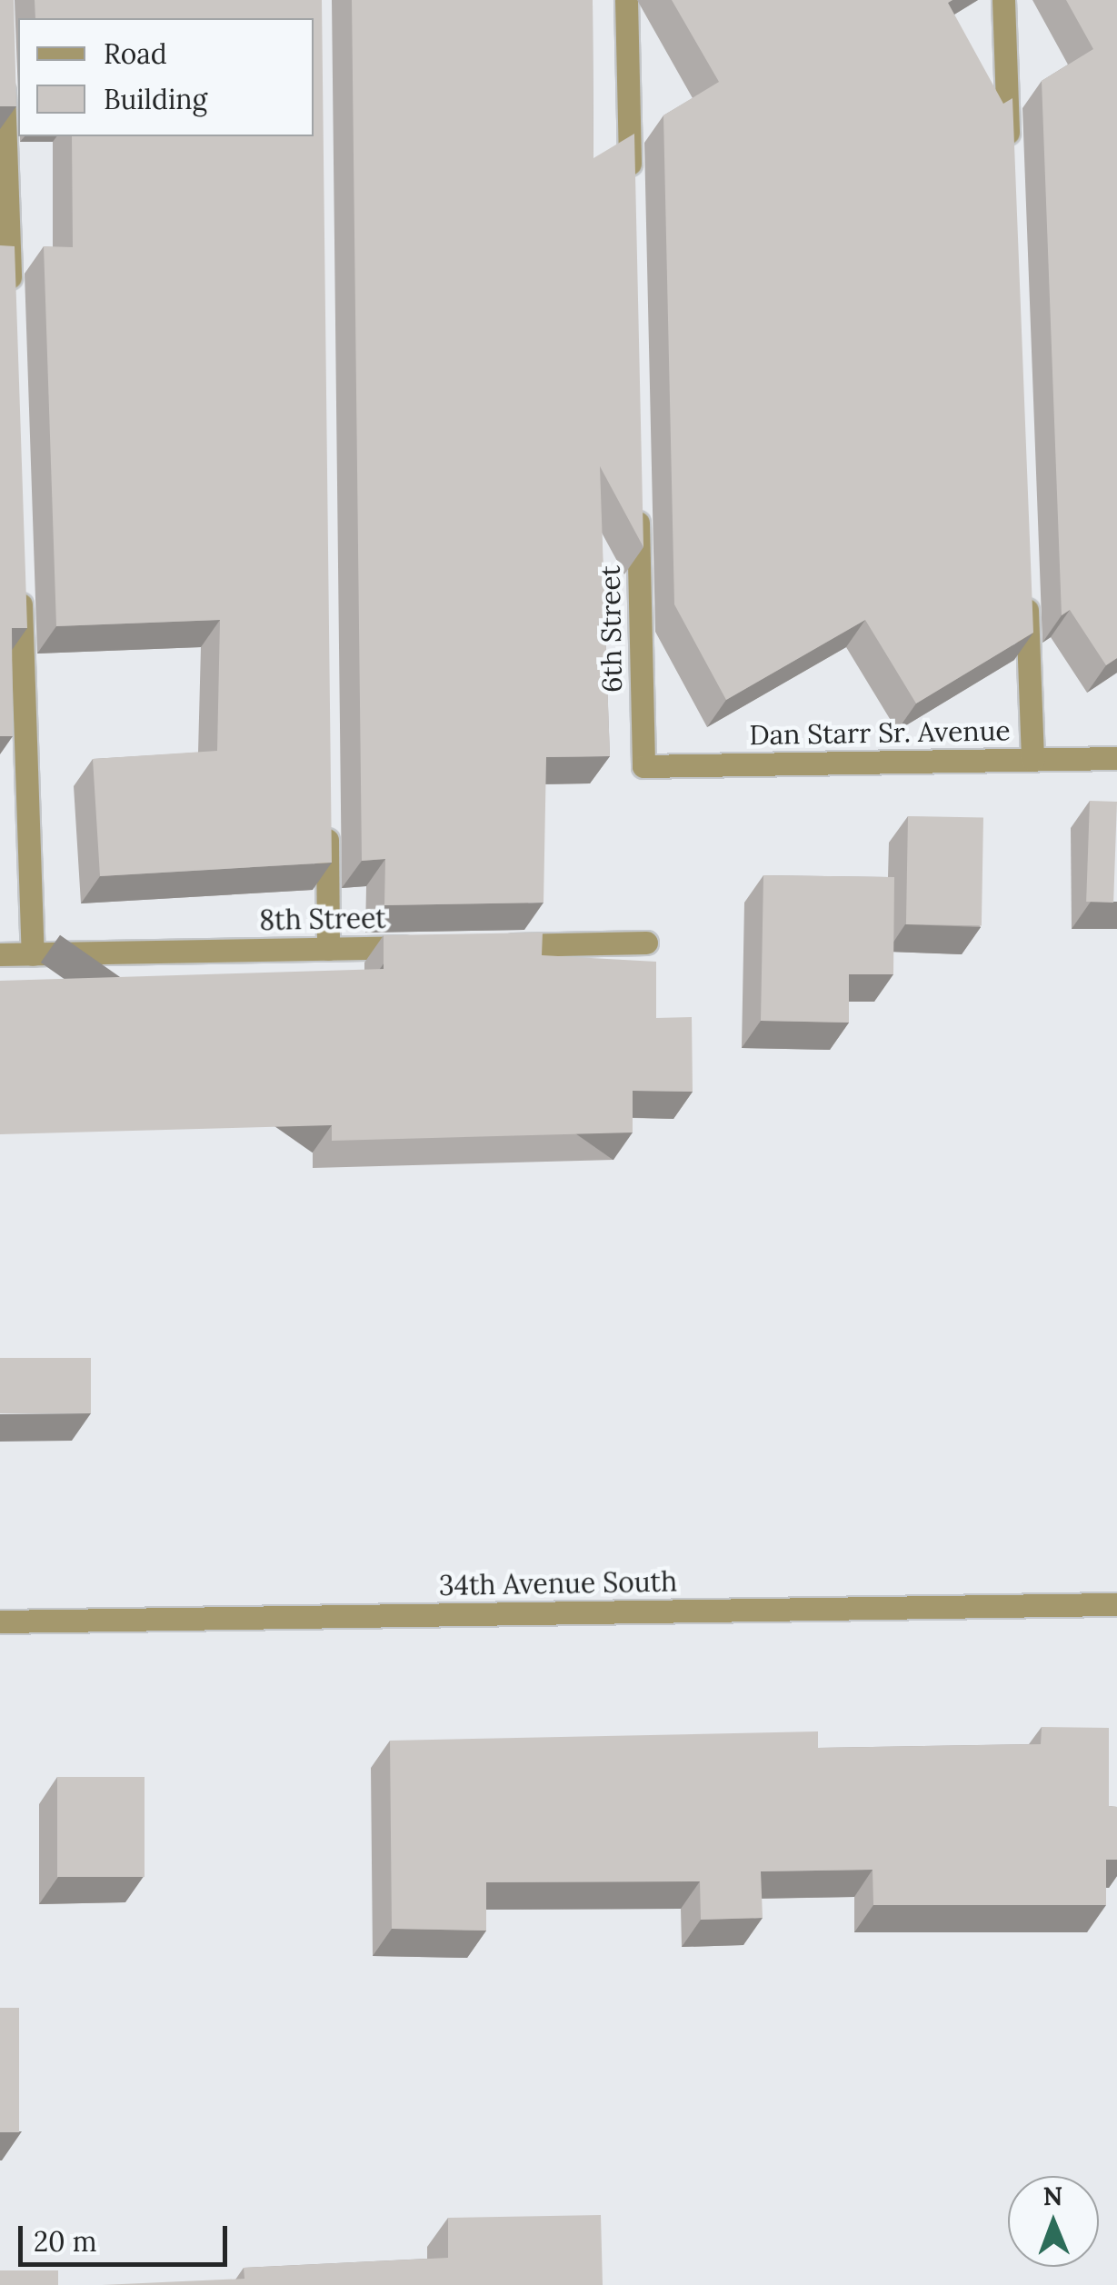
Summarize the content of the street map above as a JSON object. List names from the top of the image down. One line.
{"streets":{"street":["6th Street","Dan Starr Sr. Avenue","8th Street","34th Avenue South"]},"crossings":[["6th Street","Dan Starr Sr. Avenue"]],"legend":["Road","Building"],"scale_bar":"20 m","north":"top"}
